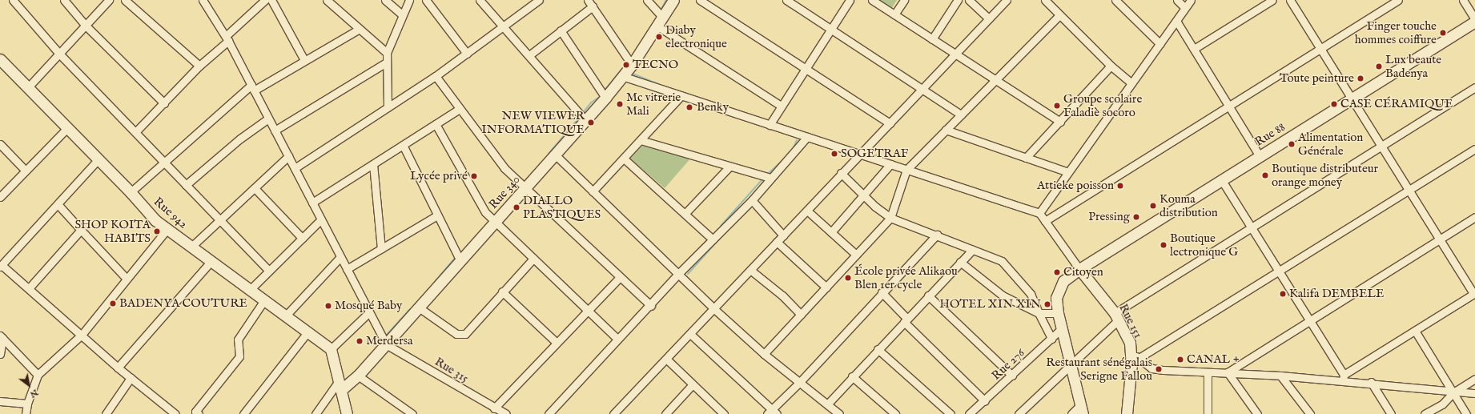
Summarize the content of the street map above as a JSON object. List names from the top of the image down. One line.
{"streets":{"street":["Rue 88","Rue 340","Rue 942","Rue 151","Rue 276","Rue 315"]},"crossings":[["Rue 88","Rue 151"],["Rue 88","Rue 276"],["Rue 340","Rue 315"]],"places":["Finger touche hommes coiffure","Diaby electronique","TECNO","Lux beaute Badenya","Toute peinture","Mc vitrerie Mali","CASE CÉRAMIQUE","Groupe scolaire Faladiè socoro","Benky","NEW VIEWER INFORMATIQUE","Alimentation Générale","SOGETRAF","Boutique distributeur orange money","Lycée privé","Attieke poisson","Kouma distribution","DIALLO PLASTIQUES","Pressing","SHOP KOITA HABITS","Boutique lectronique G","Citoyen","École privée Alikaou Blen 1er cycle","Kalifa DEMBELE","BADENYA COUTURE","HOTEL XIN XIN","Mosqué Baby","Merdersa","CANAL +","Restaurant sénégalais Serigne Fallou"],"north":"bottom right"}
